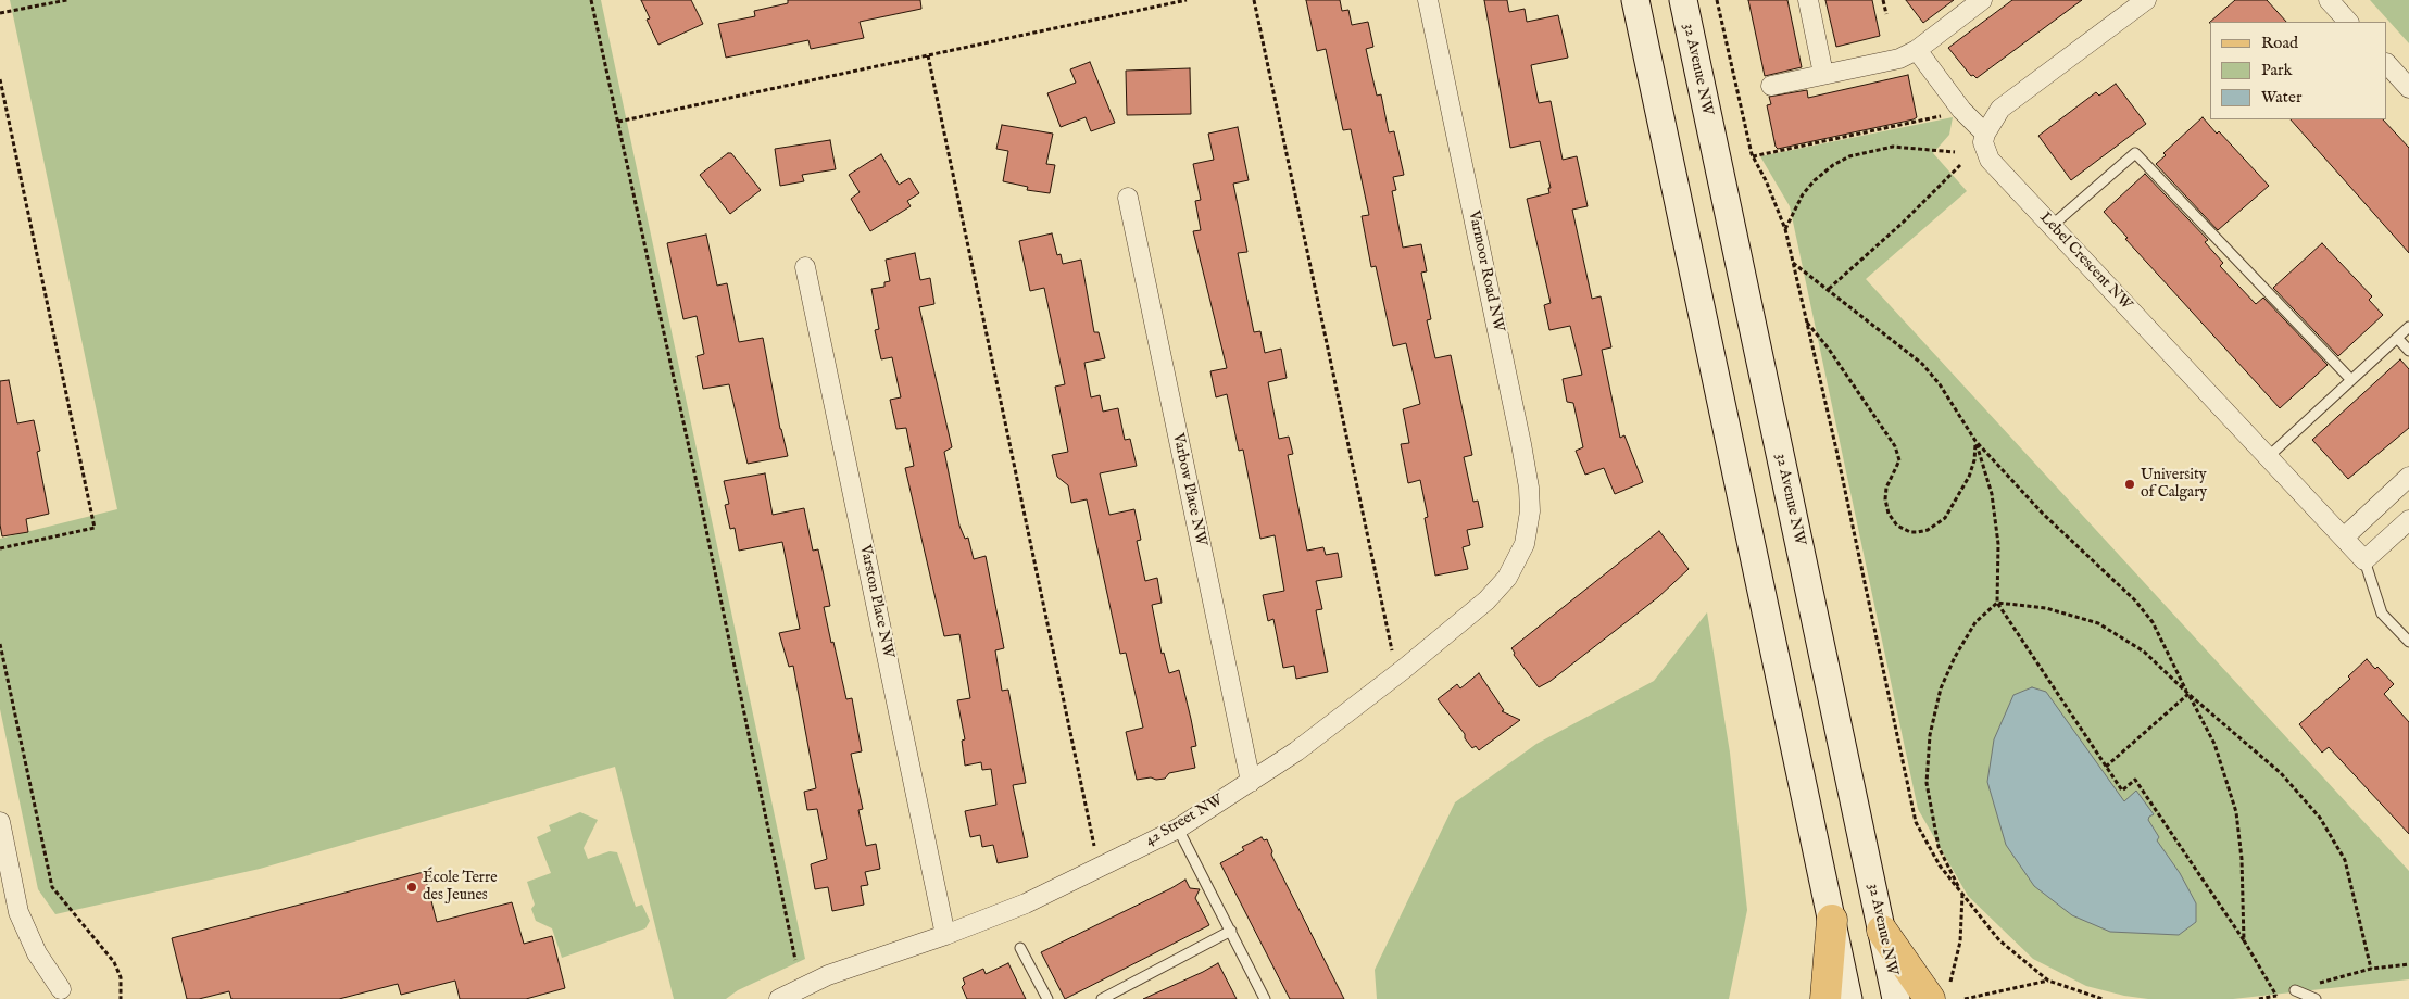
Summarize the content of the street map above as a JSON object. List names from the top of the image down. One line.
{"streets":{"main road":["32 Avenue NW"],"street":["Lebel Crescent NW","Varmoor Road NW","Varbow Place NW","Varston Place NW","42 Street NW"]},"crossings":[["Varmoor Road NW","42 Street NW"],["Varbow Place NW","42 Street NW"],["Varston Place NW","42 Street NW"]],"places":["University of Calgary","École Terre des Jeunes"],"legend":["Road","Park","Water"]}
